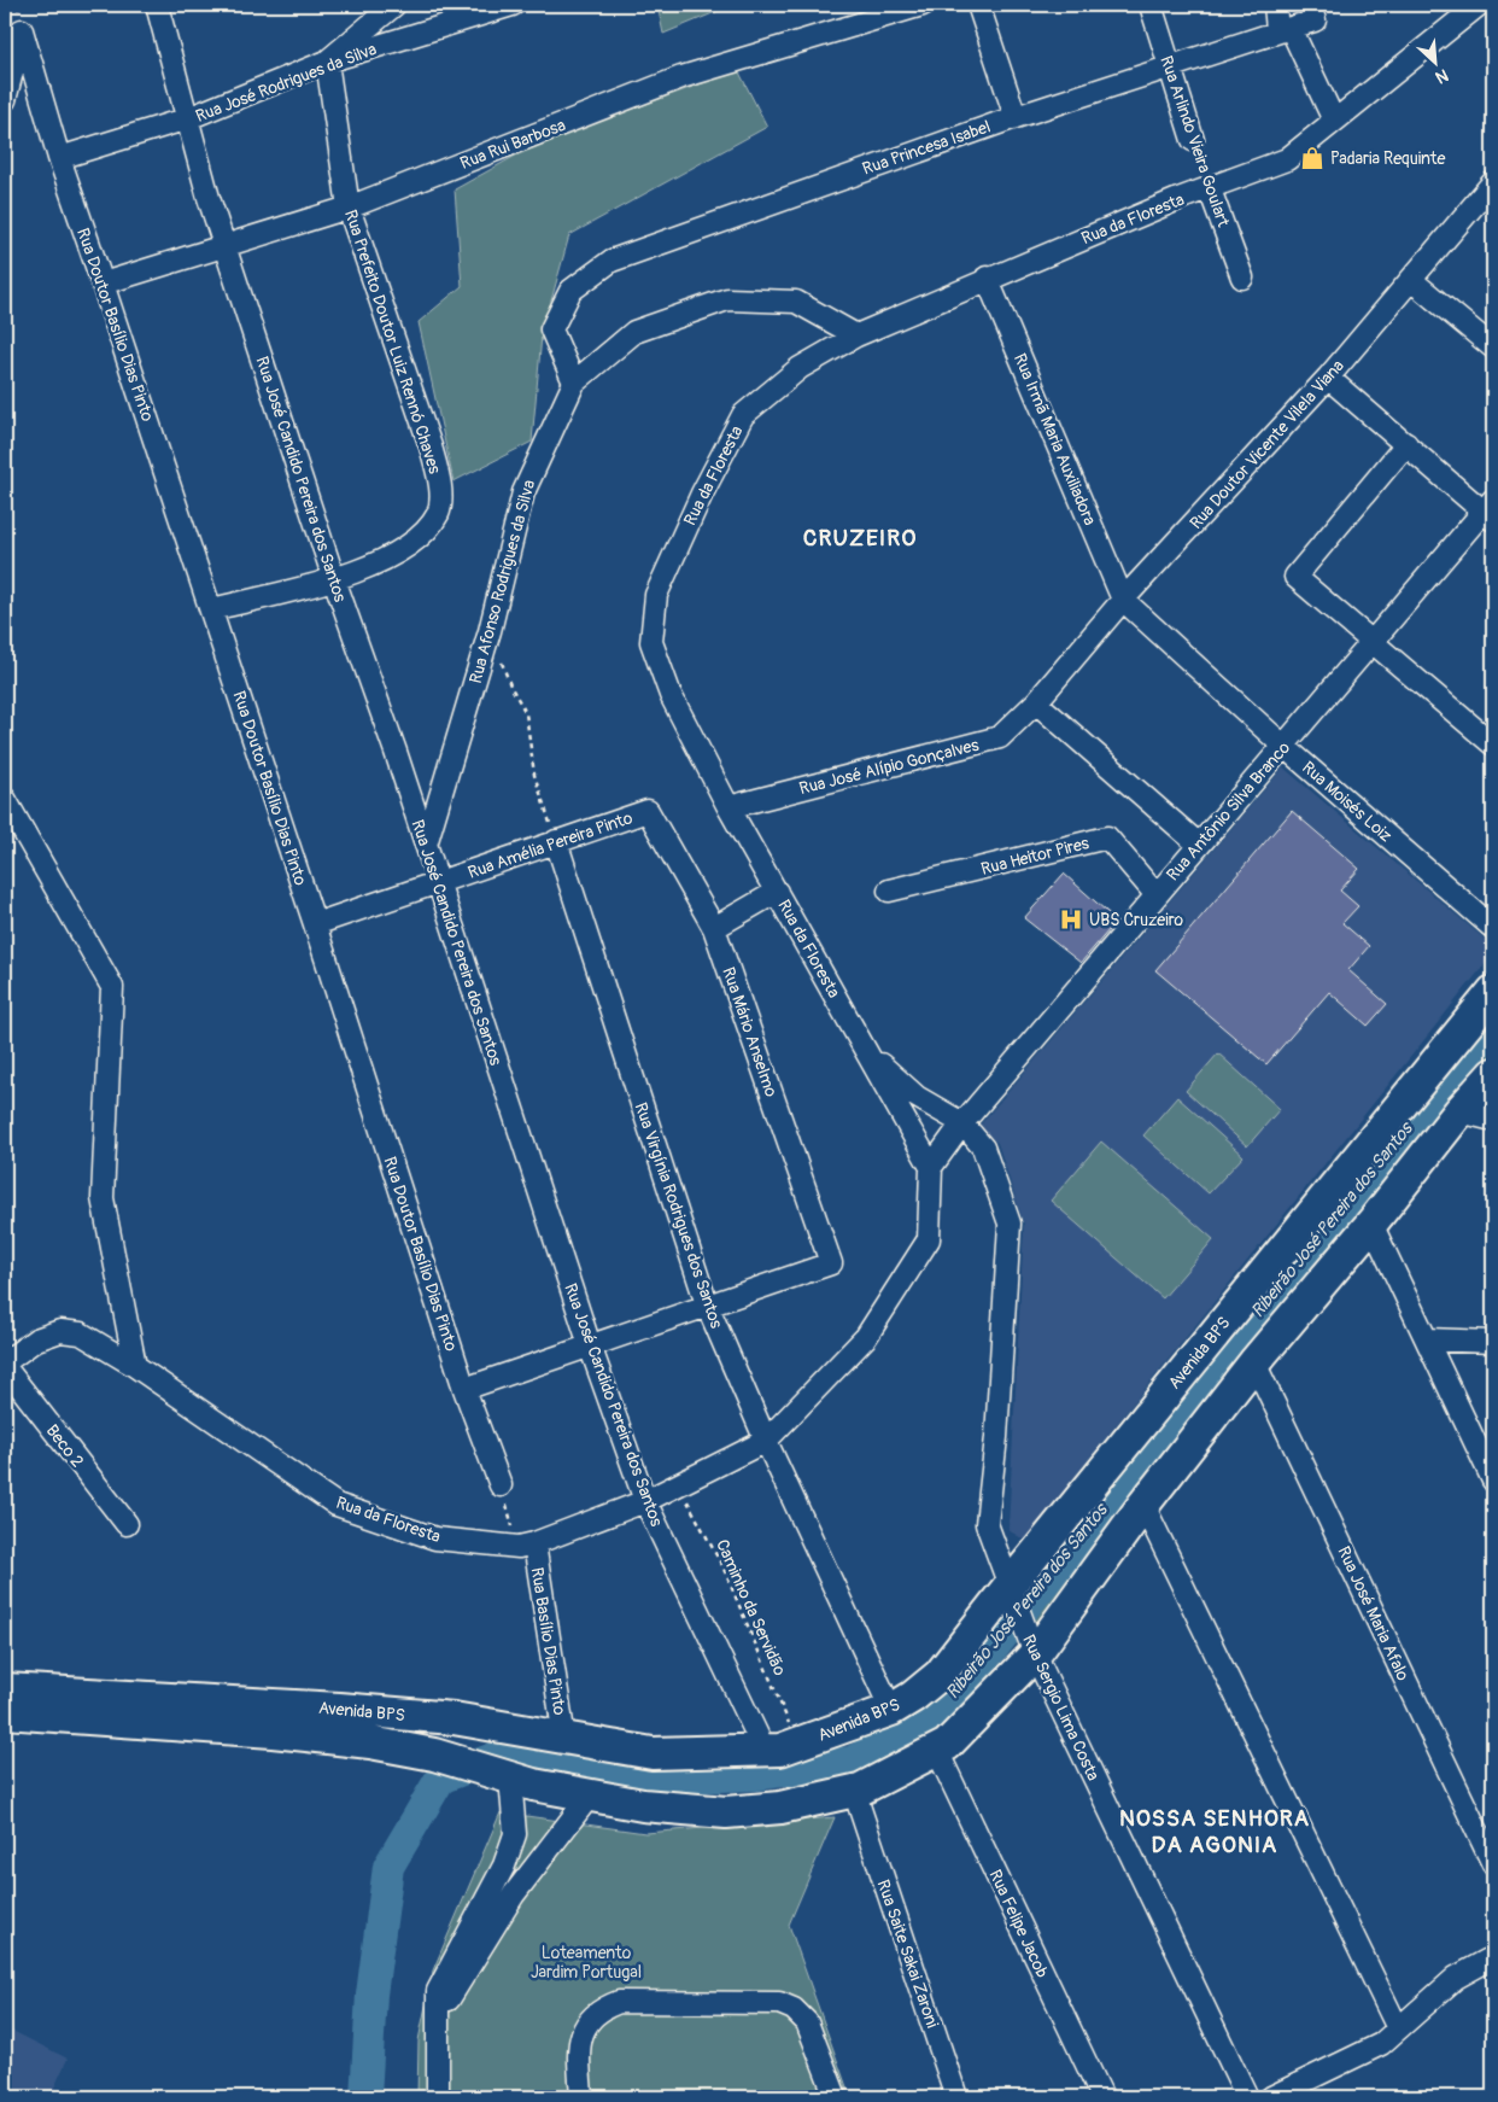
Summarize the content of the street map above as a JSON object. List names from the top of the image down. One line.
{"streets":{"main road":["Avenida BPS"],"street":["Rua José Rodrigues da Silva","Rua Arlindo Vieira Goulart","Rua Rui Barbosa","Rua Princesa Isabel","Rua da Floresta","Rua Doutor Basílio Dias Pinto","Rua Prefeito Doutor Luiz Rennó Chaves","Rua Irmã Maria Auxiliadora","Rua Doutor Vicente Vilela Viana","Rua José Candido Pereira dos Santos","Rua Afonso Rodrigues da Silva","Rua José Alípio Gonçalves","Rua Moisés Loiz","Rua Antônio Silva Branco","Rua Amélia Pereira Pinto","Rua Heitor Pires","Rua Mário Anselmo","Rua Virgínia Rodrigues dos Santos","Beco 2","Rua José Maria Afalo","Rua Basílio Dias Pinto","Rua Sergio Lima Costa","Rua Felipe Jacob","Rua Saite Sakai Zaroni"],"path":["Caminho da Servidão"]},"crossings":[["Rua José Rodrigues da Silva","Rua Doutor Basílio Dias Pinto"],["Rua José Rodrigues da Silva","Rua Prefeito Doutor Luiz Rennó Chaves"],["Rua José Rodrigues da Silva","Rua José Candido Pereira dos Santos"],["Rua Arlindo Vieira Goulart","Rua Princesa Isabel"],["Rua Arlindo Vieira Goulart","Rua da Floresta"],["Rua Rui Barbosa","Rua Doutor Basílio Dias Pinto"],["Rua Rui Barbosa","Rua Prefeito Doutor Luiz Rennó Chaves"],["Rua Rui Barbosa","Rua José Candido Pereira dos Santos"],["Rua Princesa Isabel","Rua Afonso Rodrigues da Silva"],["Rua da Floresta","Rua Irmã Maria Auxiliadora"],["Rua da Floresta","Rua José Candido Pereira dos Santos"],["Rua da Floresta","Rua Afonso Rodrigues da Silva"],["Rua da Floresta","Rua José Alípio Gonçalves"],["Rua da Floresta","Rua Virgínia Rodrigues dos Santos"],["Rua da Floresta","Beco 2"],["Rua da Floresta","Caminho da Servidão"],["Rua da Floresta","Rua Basílio Dias Pinto"],["Rua da Floresta","Rua Sergio Lima Costa"],["Rua Doutor Basílio Dias Pinto","Rua Prefeito Doutor Luiz Rennó Chaves"],["Rua Doutor Basílio Dias Pinto","Rua Amélia Pereira Pinto"],["Rua Prefeito Doutor Luiz Rennó Chaves","Rua José Candido Pereira dos Santos"],["Rua Irmã Maria Auxiliadora","Rua Doutor Vicente Vilela Viana"],["Rua Irmã Maria Auxiliadora","Rua Moisés Loiz"],["Rua Doutor Vicente Vilela Viana","Rua José Alípio Gonçalves"],["Rua Doutor Vicente Vilela Viana","Rua Moisés Loiz"],["Rua José Candido Pereira dos Santos","Rua Afonso Rodrigues da Silva"],["Rua José Candido Pereira dos Santos","Rua Amélia Pereira Pinto"],["Rua José Candido Pereira dos Santos","Avenida BPS"],["Rua Moisés Loiz","Rua Antônio Silva Branco"],["Rua Antônio Silva Branco","Rua Heitor Pires"],["Rua Antônio Silva Branco","Rua Sergio Lima Costa"],["Rua Amélia Pereira Pinto","Rua Mário Anselmo"],["Rua Amélia Pereira Pinto","Rua Virgínia Rodrigues dos Santos"],["Rua Mário Anselmo","Rua Virgínia Rodrigues dos Santos"],["Rua Virgínia Rodrigues dos Santos","Avenida BPS"],["Avenida BPS","Caminho da Servidão"],["Avenida BPS","Rua José Maria Afalo"],["Avenida BPS","Rua Basílio Dias Pinto"],["Avenida BPS","Rua Sergio Lima Costa"],["Avenida BPS","Rua Felipe Jacob"],["Avenida BPS","Rua Saite Sakai Zaroni"]],"districts":["CRUZEIRO","NOSSA SENHORA DA AGONIA"],"water":["Ribeirão José Pereira dos Santos"],"parks":["Loteamento Jardim Portugal"],"places":{"shop":["Padaria Requinte"],"hospital":["UBS Cruzeiro"]},"north":"bottom right"}
